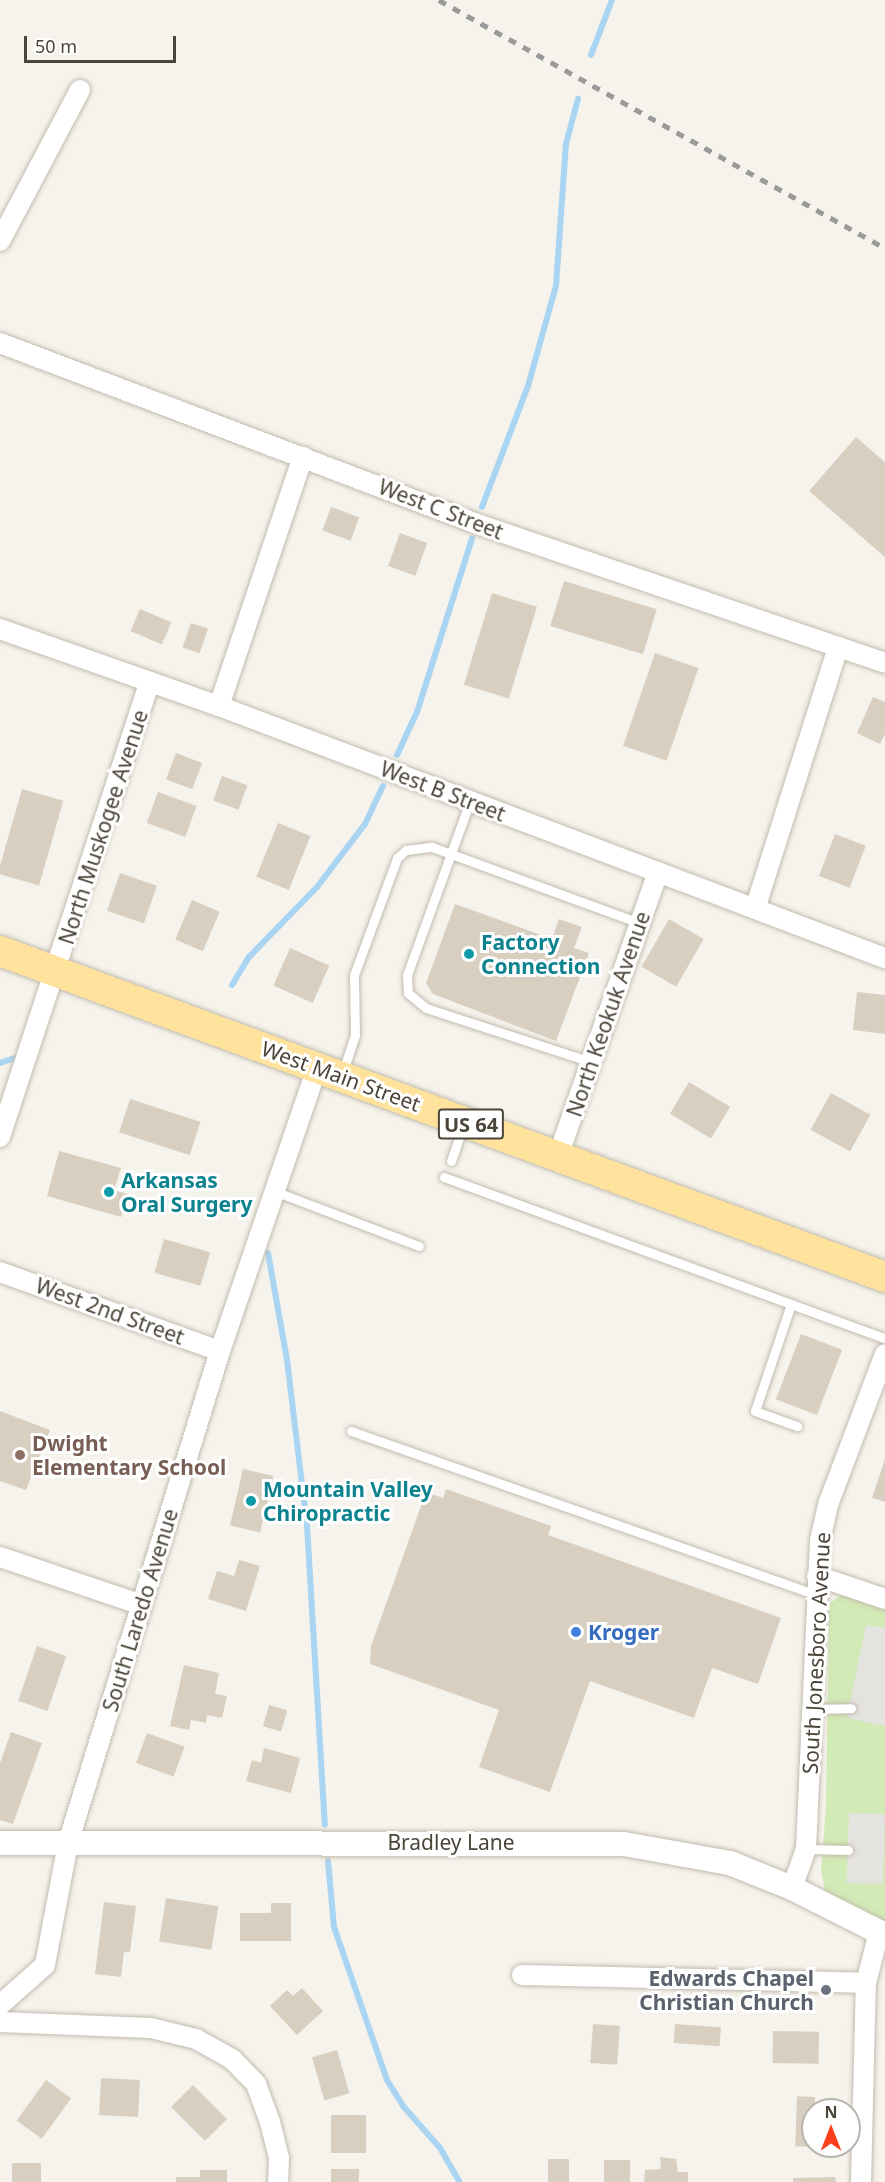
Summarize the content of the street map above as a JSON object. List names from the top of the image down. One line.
{"streets":{"main road":["West Main Street","US 64"],"street":["West C Street","West B Street","North Muskogee Avenue","North Keokuk Avenue","West 2nd Street","South Laredo Avenue","South Jonesboro Avenue","Bradley Lane"]},"crossings":[["West B Street","North Muskogee Avenue"],["West B Street","North Keokuk Avenue"],["North Muskogee Avenue","West Main Street"],["North Keokuk Avenue","West Main Street"],["West Main Street","South Laredo Avenue"],["West 2nd Street","South Laredo Avenue"],["South Laredo Avenue","Bradley Lane"],["South Jonesboro Avenue","Bradley Lane"]],"places":["Factory Connection","Arkansas Oral Surgery","Dwight Elementary School","Mountain Valley Chiropractic","Kroger","Edwards Chapel Christian Church"],"scale_bar":"50 m","north":"top"}
